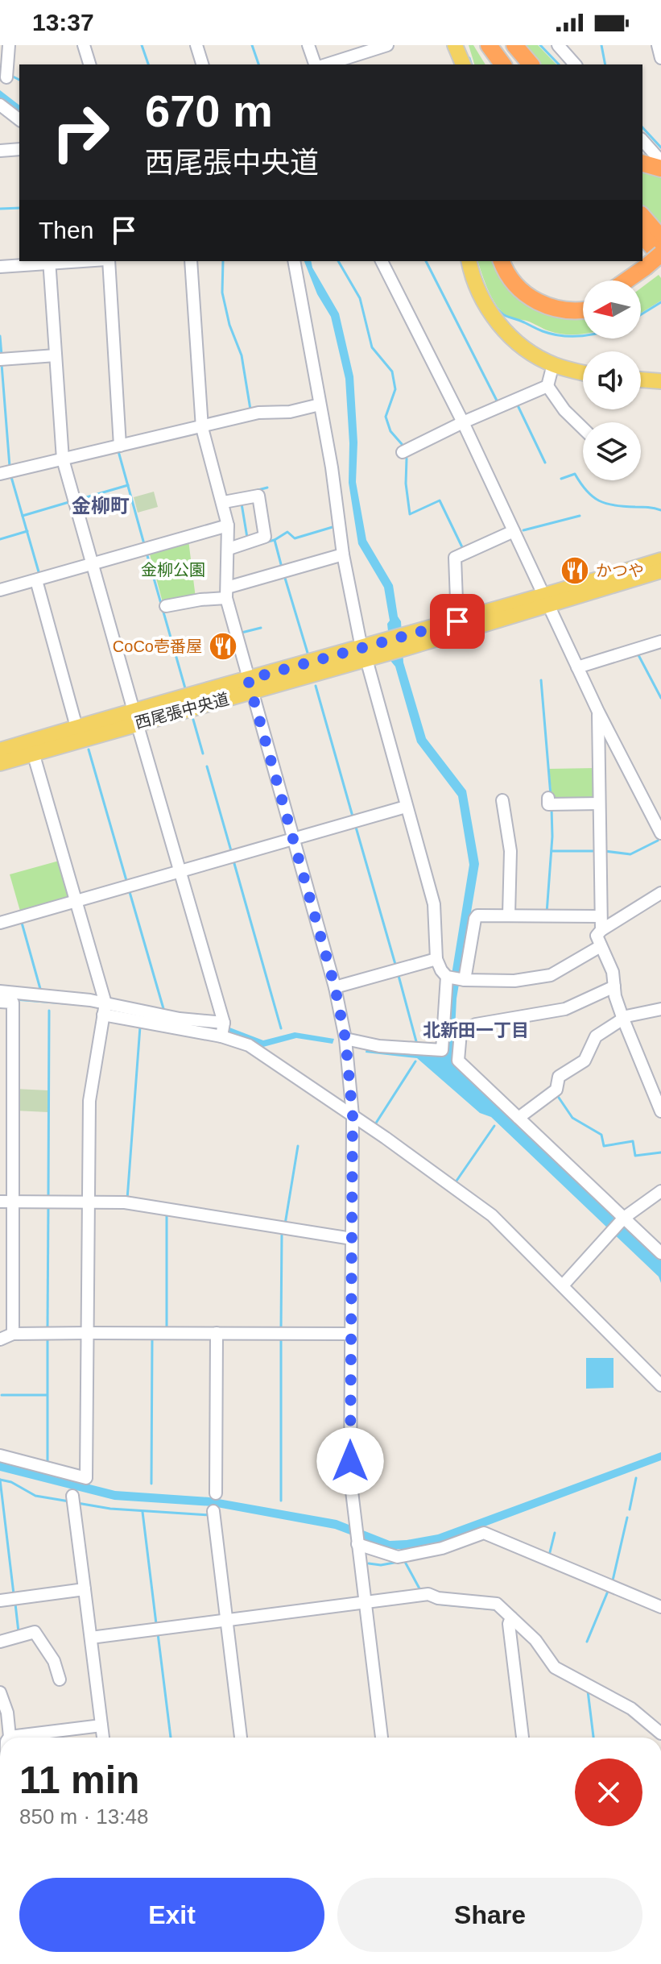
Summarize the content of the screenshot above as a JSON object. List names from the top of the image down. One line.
{"streets":{"main road":["西尾張中央道"]},"districts":["金柳町","北新田一丁目"],"parks":["金柳公園"],"places":{"restaurant":["かつや","CoCo壱番屋"]},"north":"left","page":{"status":"13:37","turn":["670 m","西尾張中央道"],"then":"Then","heading":["11 min","850 m · 13:48"],"buttons":["Exit","Share"]}}
